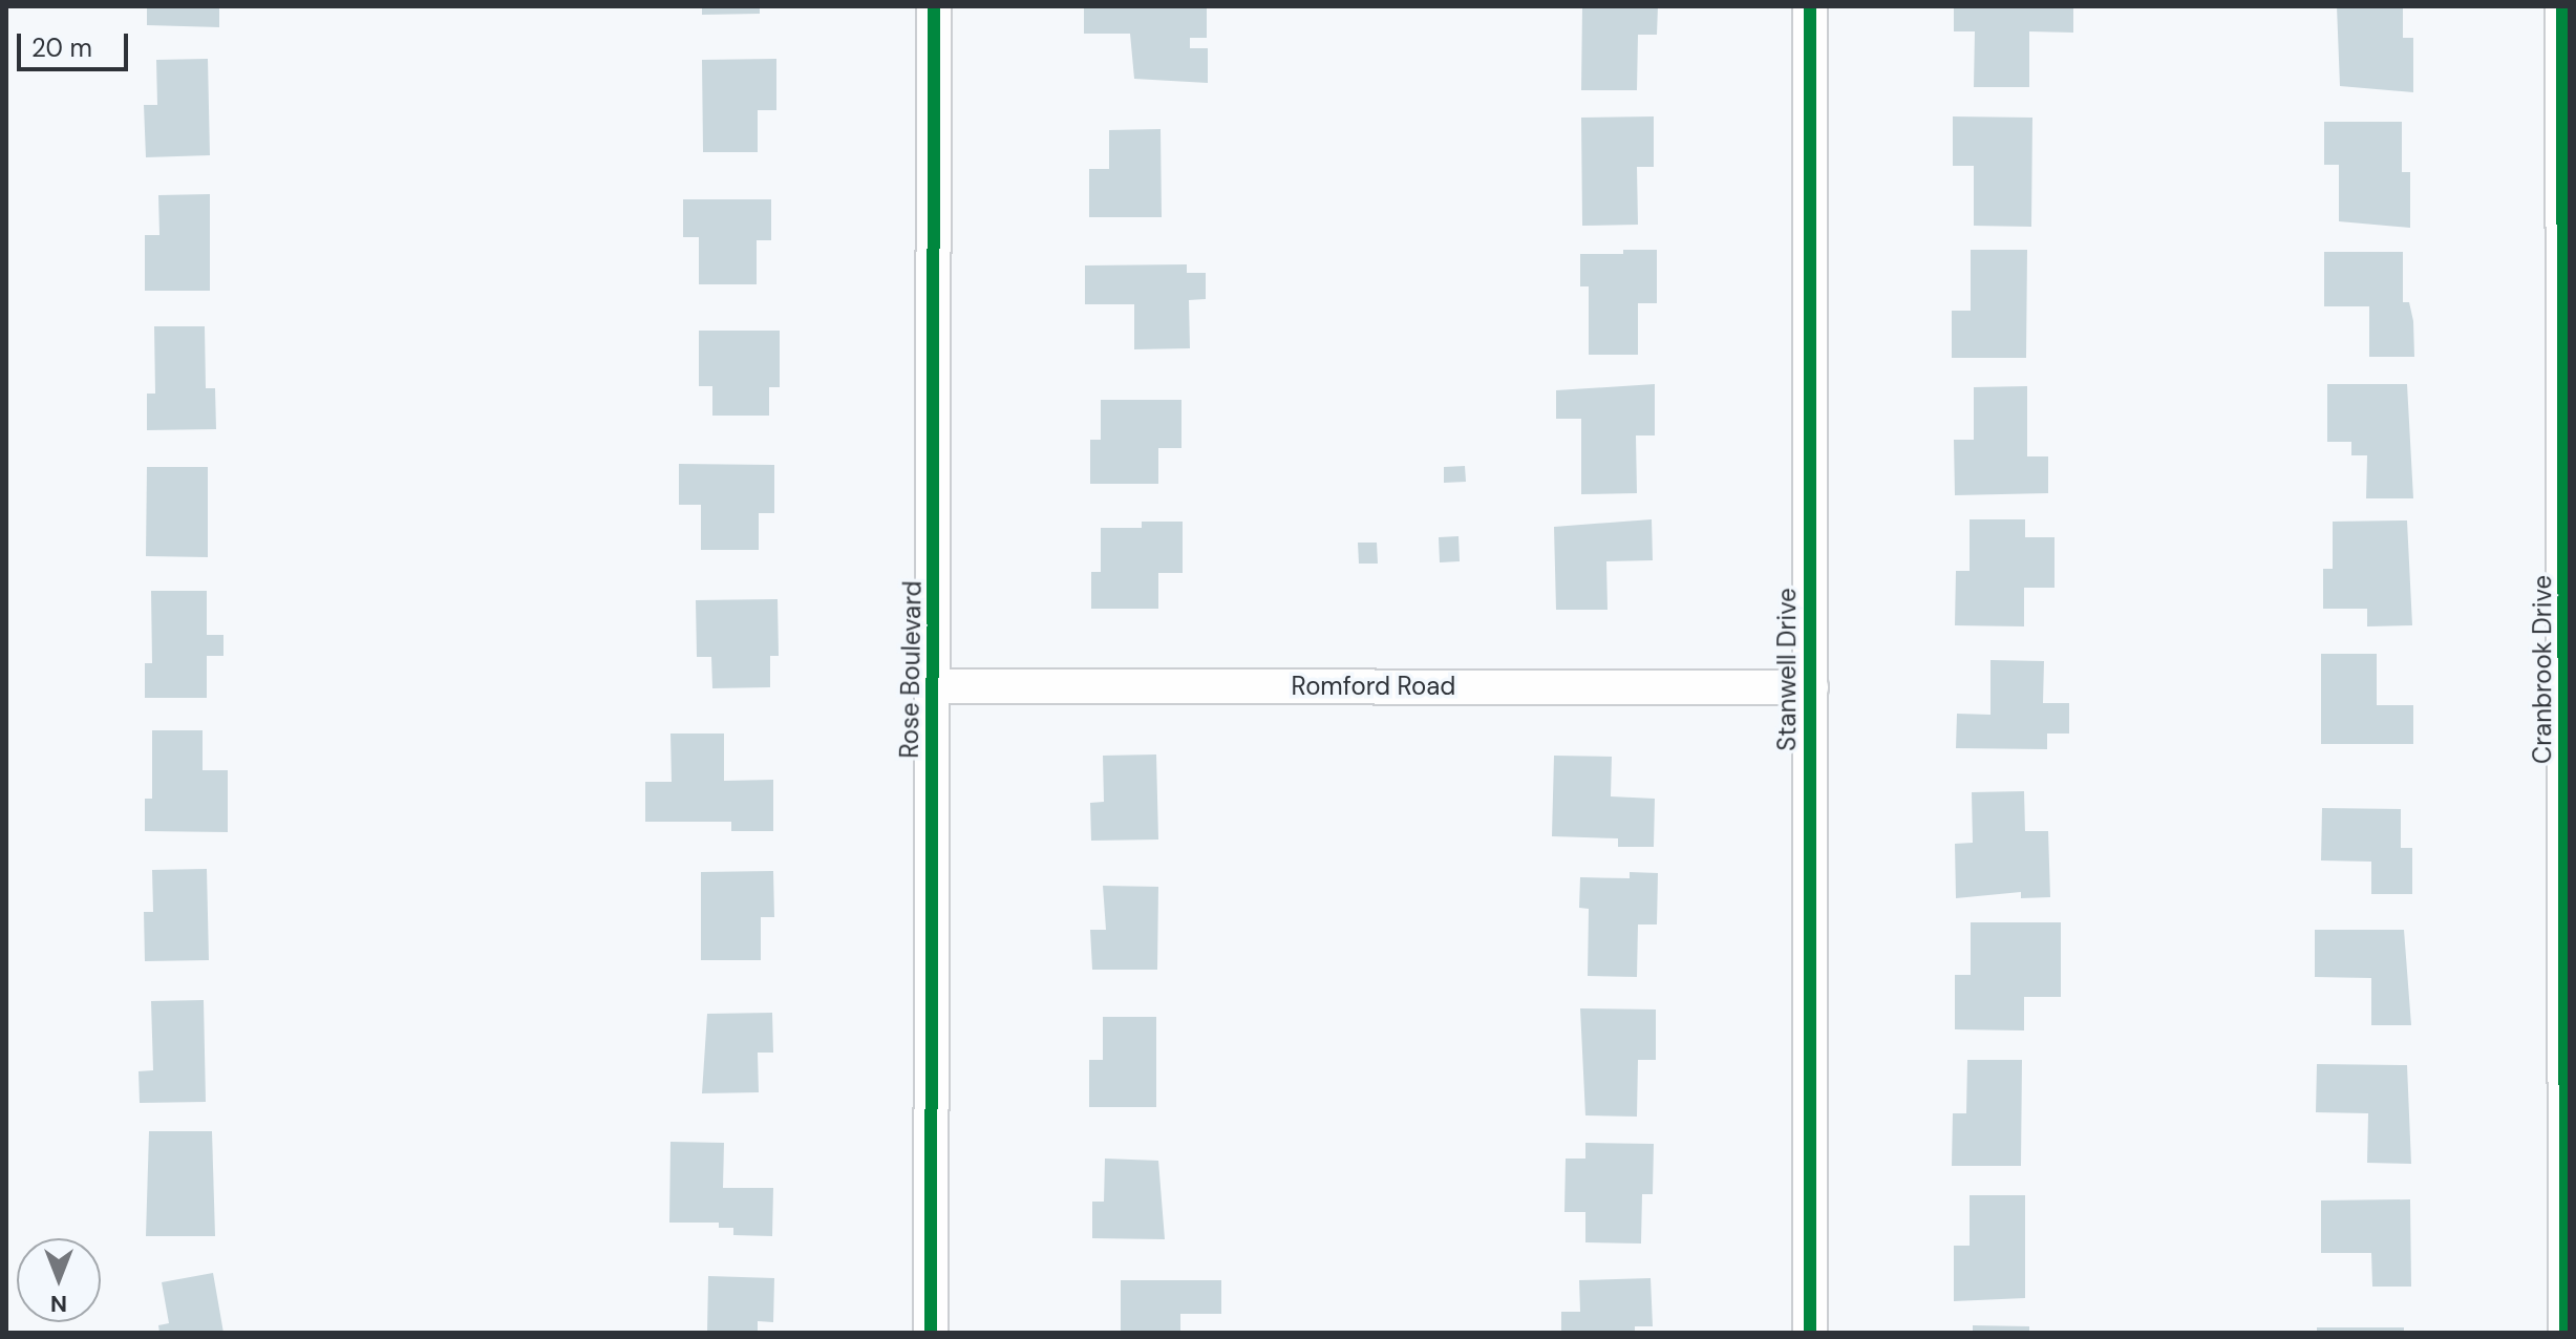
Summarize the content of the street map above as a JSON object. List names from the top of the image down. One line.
{"streets":{"street":["Rose Boulevard","Stanwell Drive","Cranbrook Drive","Romford Road"]},"crossings":[["Rose Boulevard","Romford Road"],["Stanwell Drive","Romford Road"]],"scale_bar":"20 m","north":"bottom"}
